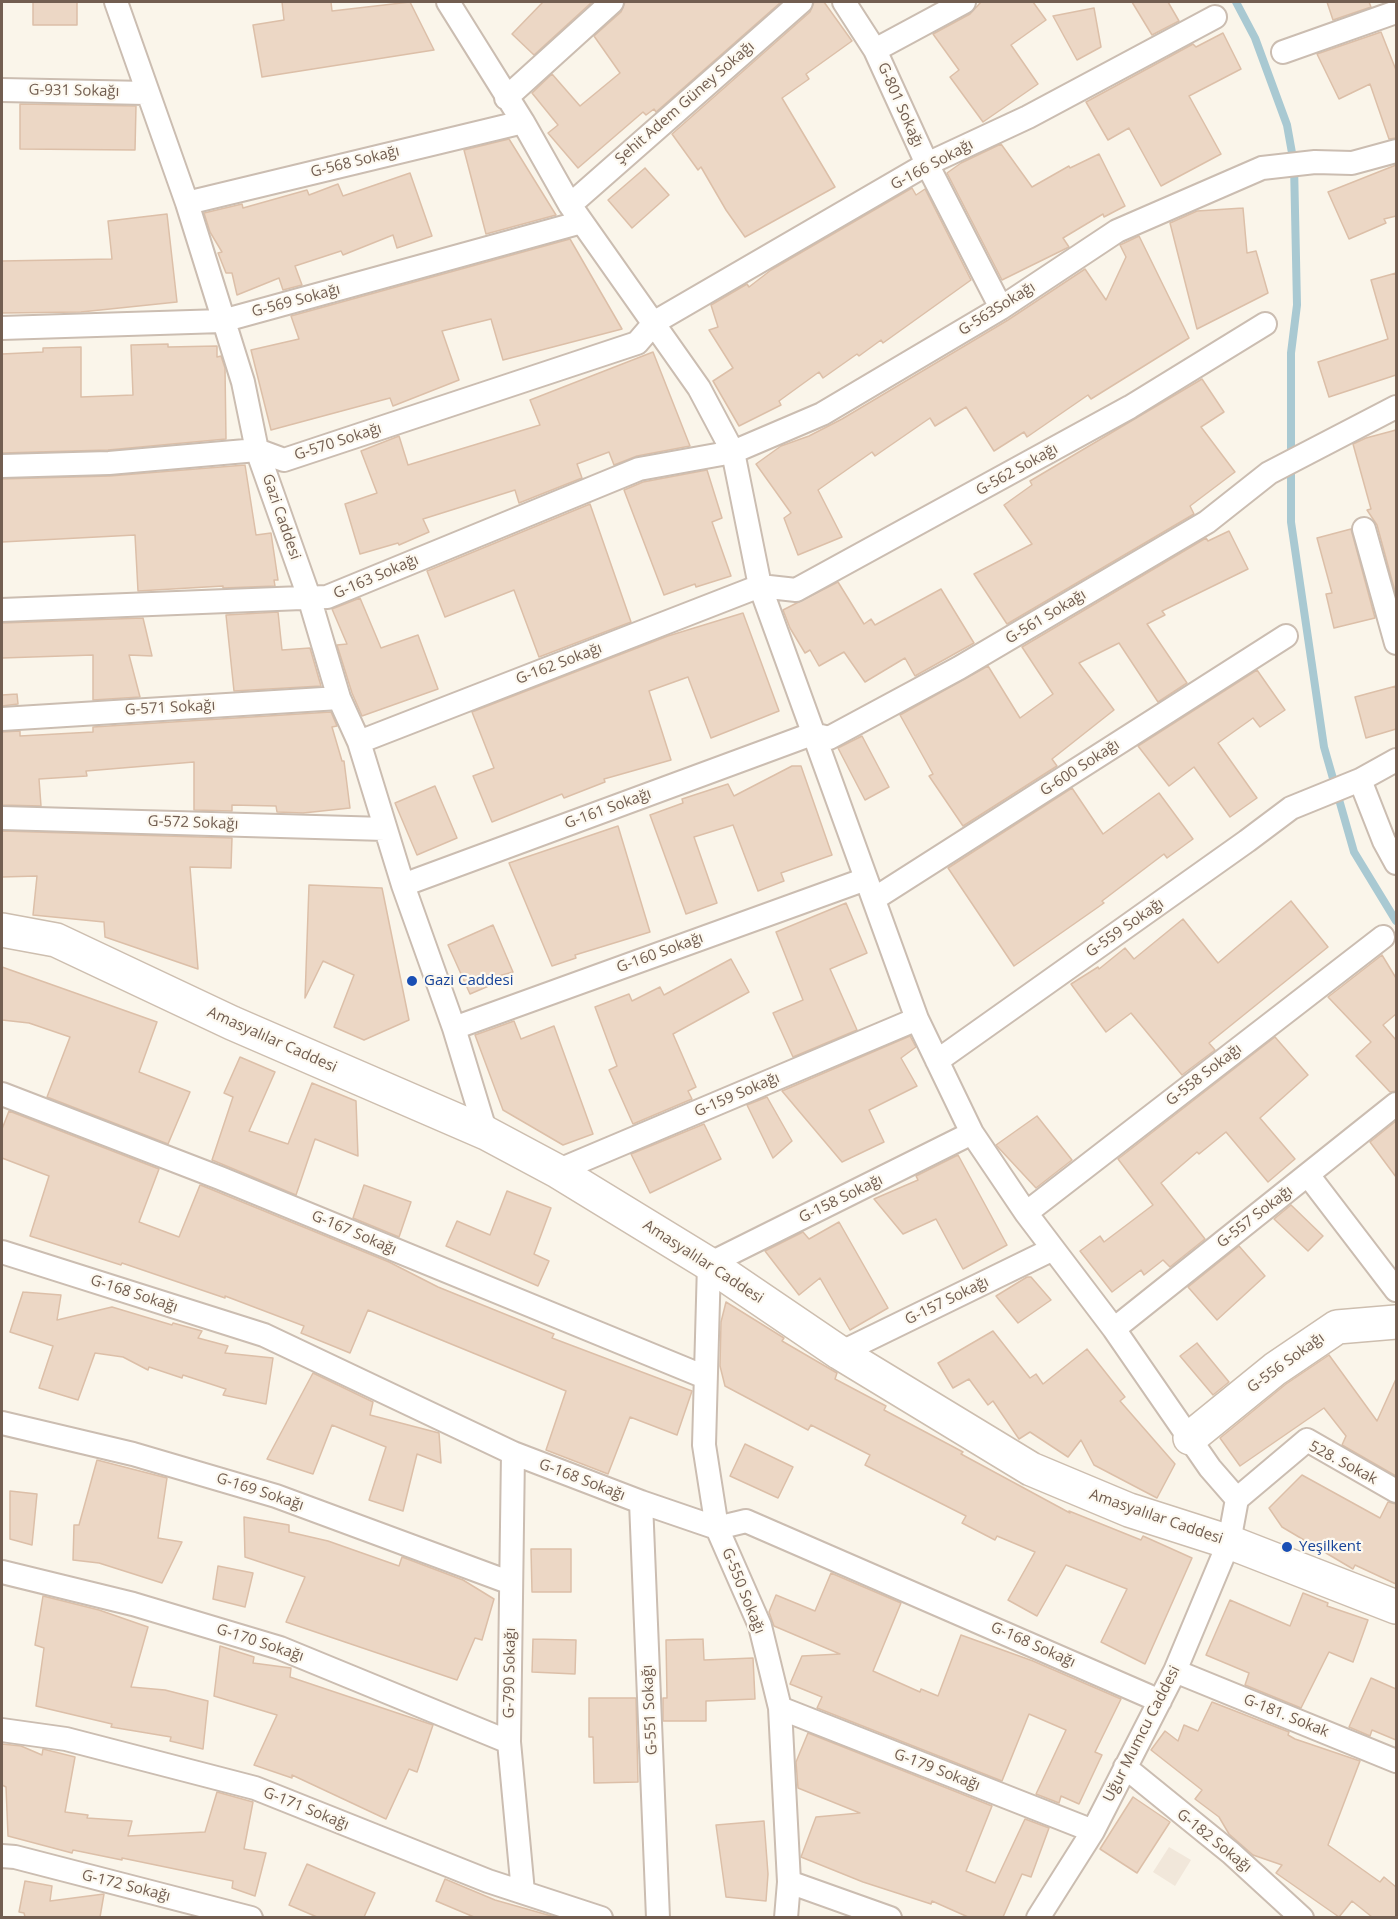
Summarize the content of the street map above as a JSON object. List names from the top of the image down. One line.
{"streets":{"main road":["Amasyalılar Caddesi","G-556 Sokağı"],"street":["G-931 Sokağı","Şehit Adem Güney Sokağı","G-801 Sokağı","G-568 Sokağı","G-166 Sokağı","G-569 Sokağı","G-563Sokağı","G-570 Sokağı","G-562 Sokağı","Gazi Caddesi","G-163 Sokağı","G-561 Sokağı","G-162 Sokağı","G-571 Sokağı","G-600 Sokağı","G-161 Sokağı","G-572 Sokağı","G-559 Sokağı","G-160 Sokağı","G-558 Sokağı","G-159 Sokağı","G-158 Sokağı","G-557 Sokağı","G-167 Sokağı","G-168 Sokağı","G-157 Sokağı","528. Sokak","G-169 Sokağı","G-550 Sokağı","G-170 Sokağı","G-790 Sokağı","G-551 Sokağı","G-181. Sokak","Uğur Mumcu Caddesi","G-179 Sokağı","G-171 Sokağı","G-182 Sokağı","G-172 Sokağı"]},"crossings":[["G-931 Sokağı","Gazi Caddesi"],["Şehit Adem Güney Sokağı","G-569 Sokağı"],["G-801 Sokağı","G-166 Sokağı"],["G-801 Sokağı","G-563Sokağı"],["G-568 Sokağı","Gazi Caddesi"],["G-166 Sokağı","G-570 Sokağı"],["G-569 Sokağı","Gazi Caddesi"],["G-563Sokağı","G-163 Sokağı"],["G-570 Sokağı","Gazi Caddesi"],["G-562 Sokağı","G-162 Sokağı"],["Gazi Caddesi","G-163 Sokağı"],["Gazi Caddesi","G-162 Sokağı"],["Gazi Caddesi","G-571 Sokağı"],["Gazi Caddesi","G-161 Sokağı"],["Gazi Caddesi","G-572 Sokağı"],["Gazi Caddesi","G-160 Sokağı"],["Gazi Caddesi","Amasyalılar Caddesi"],["G-561 Sokağı","G-161 Sokağı"],["G-600 Sokağı","G-160 Sokağı"],["Amasyalılar Caddesi","G-159 Sokağı"],["Amasyalılar Caddesi","G-158 Sokağı"],["Amasyalılar Caddesi","G-157 Sokağı"],["Amasyalılar Caddesi","G-550 Sokağı"],["Amasyalılar Caddesi","Uğur Mumcu Caddesi"],["G-158 Sokağı","G-550 Sokağı"],["G-167 Sokağı","G-550 Sokağı"],["G-168 Sokağı","G-550 Sokağı"],["G-168 Sokağı","G-790 Sokağı"],["G-168 Sokağı","G-551 Sokağı"],["G-168 Sokağı","Uğur Mumcu Caddesi"],["528. Sokak","Uğur Mumcu Caddesi"],["G-169 Sokağı","G-790 Sokağı"],["G-550 Sokağı","G-179 Sokağı"],["G-170 Sokağı","G-790 Sokağı"],["G-790 Sokağı","G-171 Sokağı"],["G-181. Sokak","Uğur Mumcu Caddesi"],["Uğur Mumcu Caddesi","G-179 Sokağı"],["Uğur Mumcu Caddesi","G-182 Sokağı"]],"places":["Gazi Caddesi","Yeşilkent"]}
